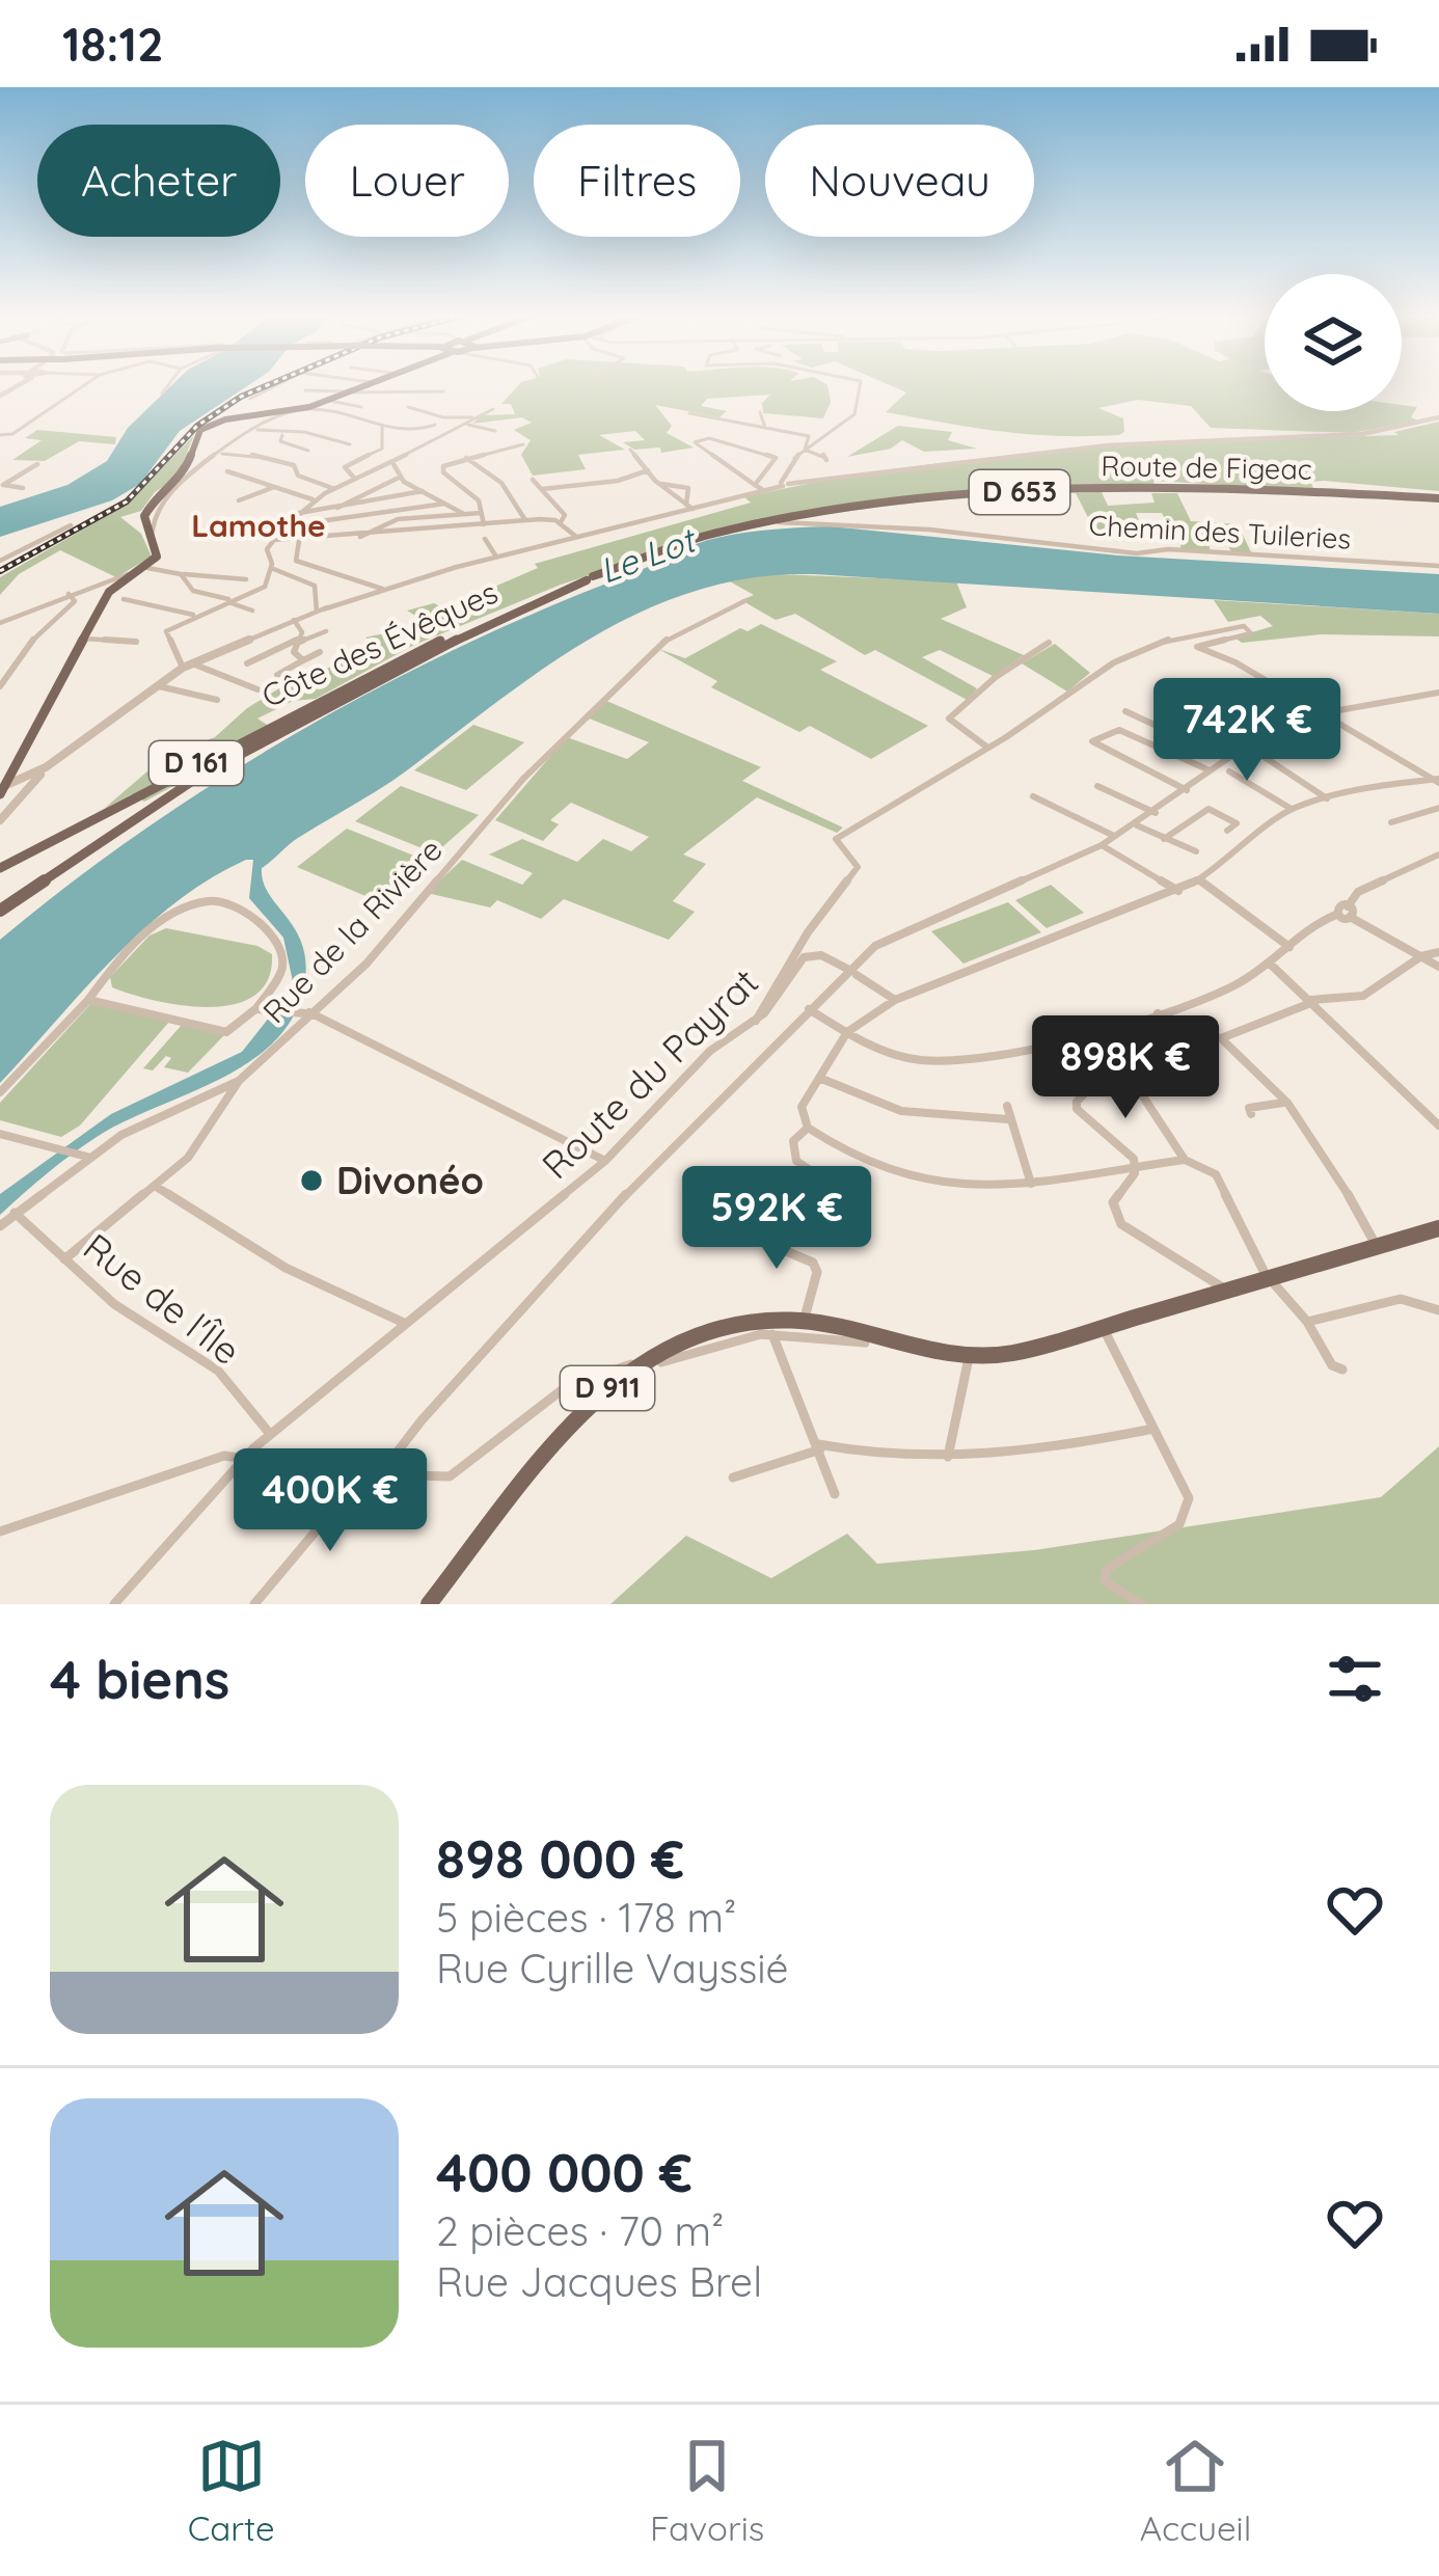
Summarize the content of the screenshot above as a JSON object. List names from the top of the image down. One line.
{"streets":{"main road":["Route de Figeac","D 653","Côte des Évêques","D 161","D 911"],"street":["Chemin des Tuileries","Rue de la Rivière","Route du Payrat","Rue de l'Île"]},"crossings":[["Route de Figeac","D 653"],["Route de Figeac","Chemin des Tuileries"],["Route de Figeac","Côte des Évêques"],["D 653","Côte des Évêques"],["Rue de la Rivière","Rue de l'Île"],["Route du Payrat","Rue de l'Île"]],"districts":["Lamothe"],"water":["Le Lot"],"places":["Divonéo"],"page":{"status":"18:12","chip":["Acheter","Louer","Filtres","Nouveau"],"price":["742K €","898K €","592K €","400K €"],"heading":"4 biens","list":[{"name":"898 000 €","note":"5 pièces · 178 m² · Rue Cyrille Vayssié"},{"name":"400 000 €","note":"2 pièces · 70 m² · Rue Jacques Brel"}],"tabs":["Carte","Favoris","Accueil"]}}
